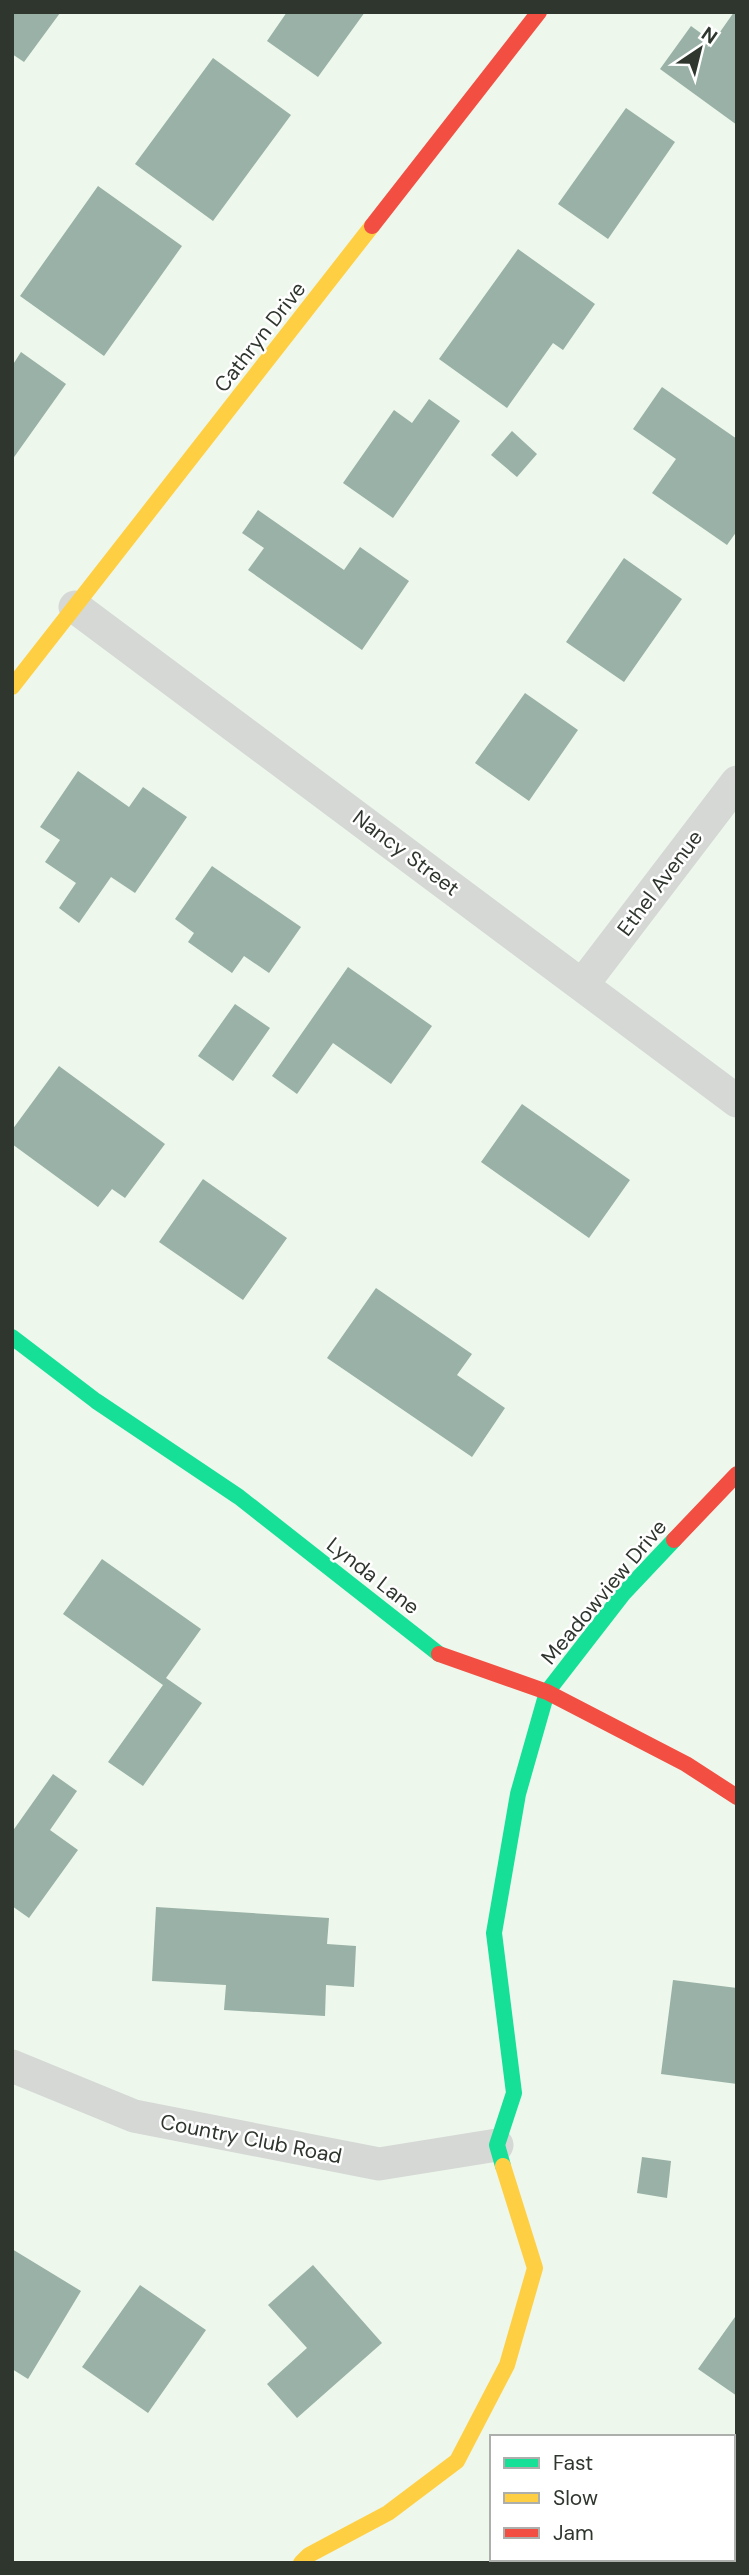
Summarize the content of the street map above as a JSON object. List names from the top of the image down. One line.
{"streets":{"street":["Cathryn Drive","Nancy Street","Ethel Avenue","Lynda Lane","Meadowview Drive","Country Club Road"]},"crossings":[["Cathryn Drive","Nancy Street"],["Nancy Street","Ethel Avenue"],["Lynda Lane","Meadowview Drive"],["Meadowview Drive","Country Club Road"]],"legend":["Fast","Slow","Jam"],"north":"top right"}
